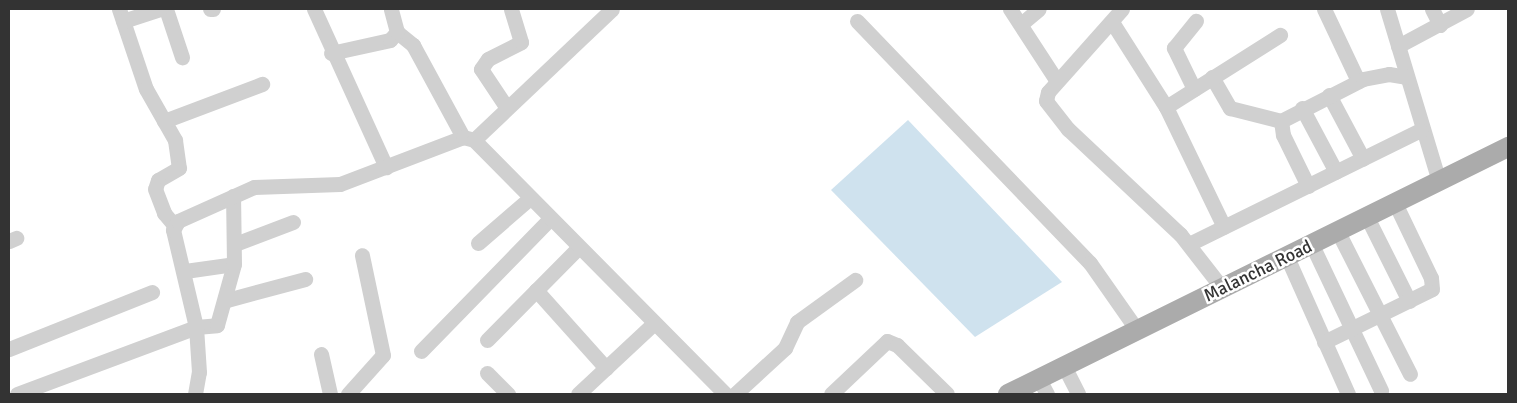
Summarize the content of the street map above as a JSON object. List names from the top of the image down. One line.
{"streets":{"main road":["Malancha Road"]}}
